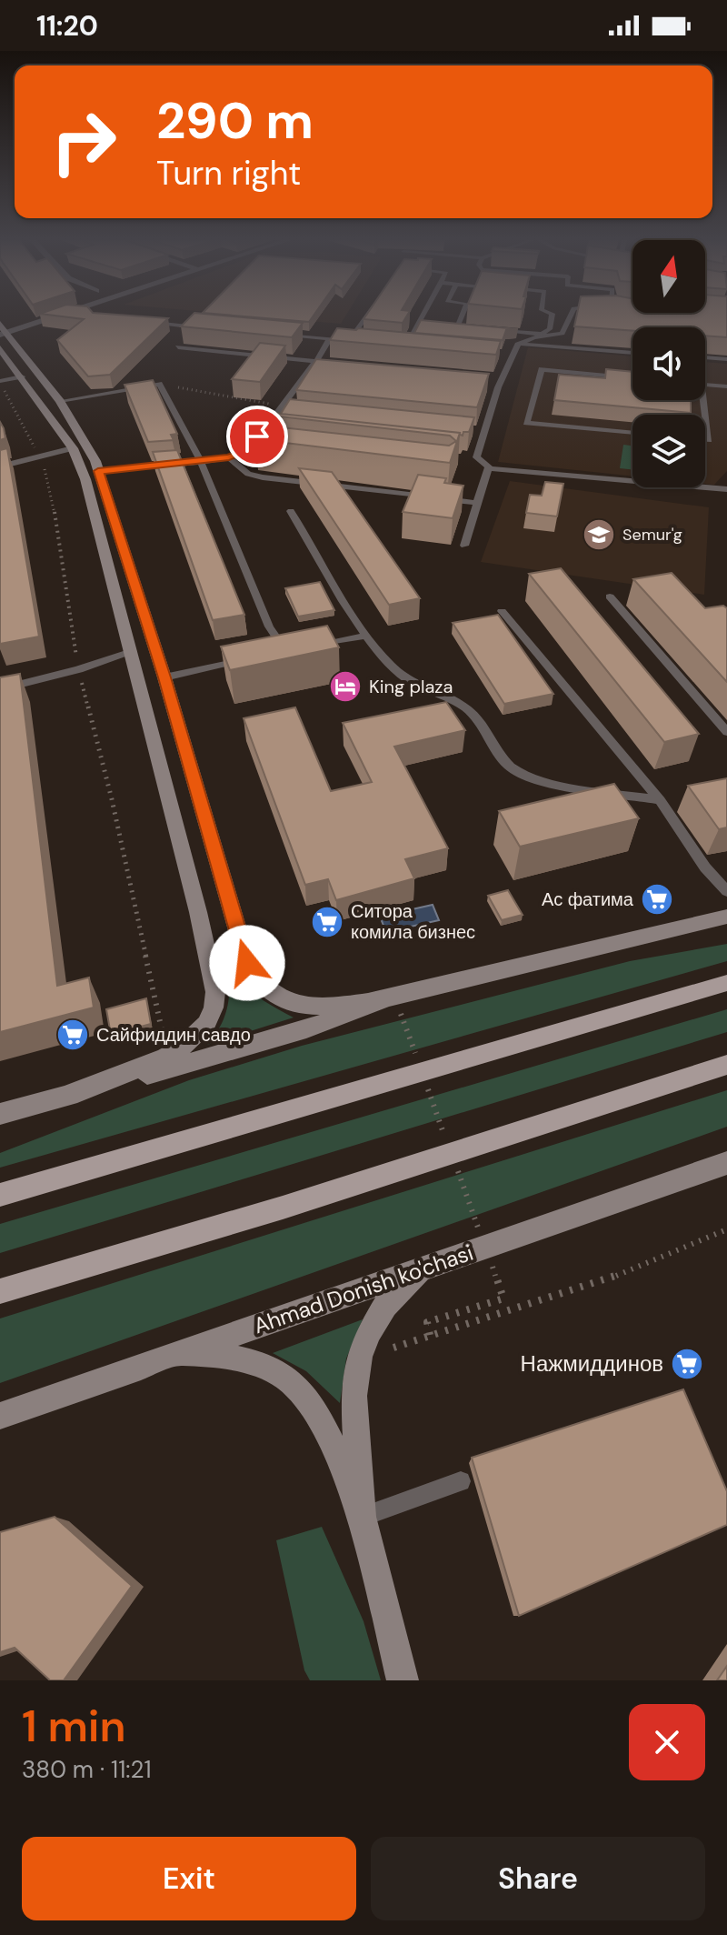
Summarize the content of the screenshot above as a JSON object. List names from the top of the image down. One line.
{"streets":{"main road":["Ahmad Donish ko'chasi"]},"places":{"school or university":["Semur'g"],"hotel":["King plaza"],"supermarket":["Ас фатима","Ситора комила бизнес","Сайфиддин савдо","Нажмиддинов"]},"north":"top","page":{"status":"11:20","turn":["290 m","Turn right"],"heading":["1 min","380 m · 11:21"],"buttons":["Exit","Share"]}}
